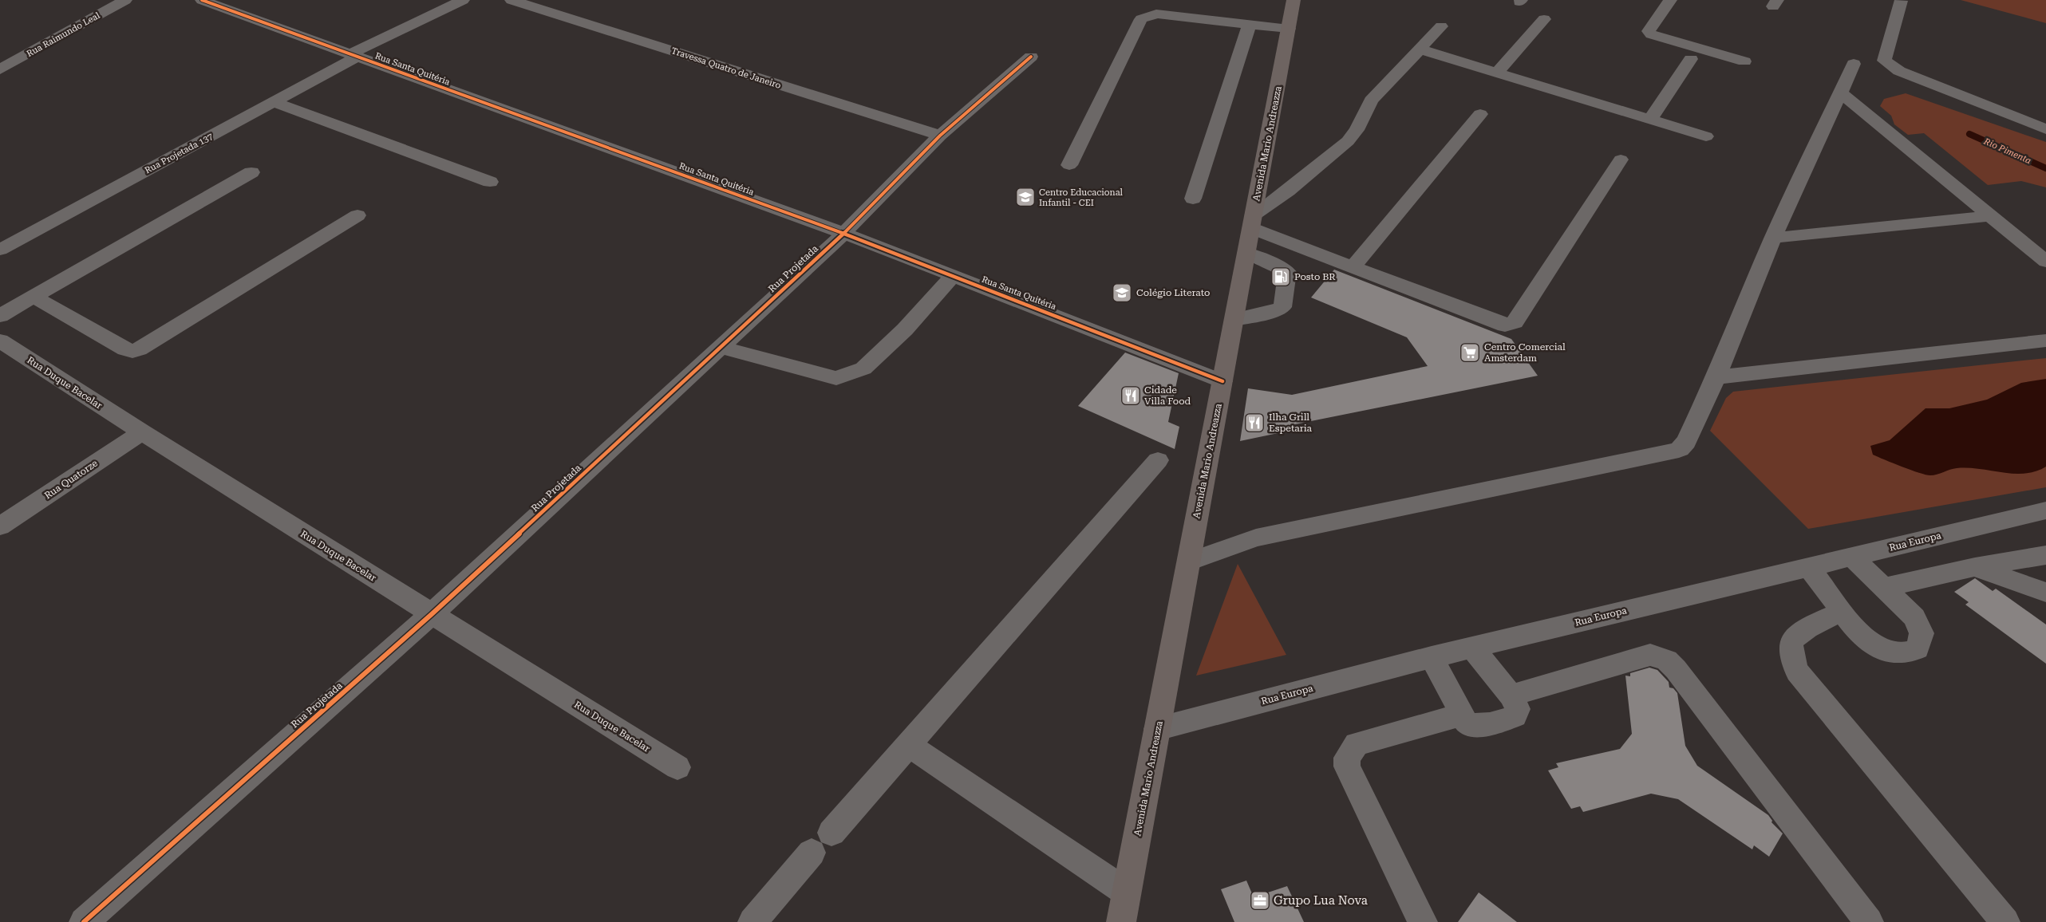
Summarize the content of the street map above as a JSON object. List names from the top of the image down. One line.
{"streets":{"main road":["Avenida Mario Andreazza"],"street":["Rua Raimundo Leal","Travessa Quatro de Janeiro","Rua Santa Quitéria","Rua Projetada 137","Rua Projetada","Rua Duque Bacelar","Rua Quatorze","Rua Europa"]},"crossings":[["Travessa Quatro de Janeiro","Rua Projetada"],["Rua Santa Quitéria","Avenida Mario Andreazza"],["Rua Santa Quitéria","Rua Projetada 137"],["Rua Santa Quitéria","Rua Projetada"],["Avenida Mario Andreazza","Rua Europa"],["Rua Projetada","Rua Duque Bacelar"],["Rua Duque Bacelar","Rua Quatorze"]],"water":["Rio Pimenta"],"places":{"school or university":["Centro Educacional Infantil - CEI","Colégio Literato"],"fuel station":["Posto BR"],"supermarket":["Centro Comercial Amsterdam"],"restaurant":["Cidade Villa Food","Ilha Grill Espetaria"],"office":["Grupo Lua Nova"]}}
